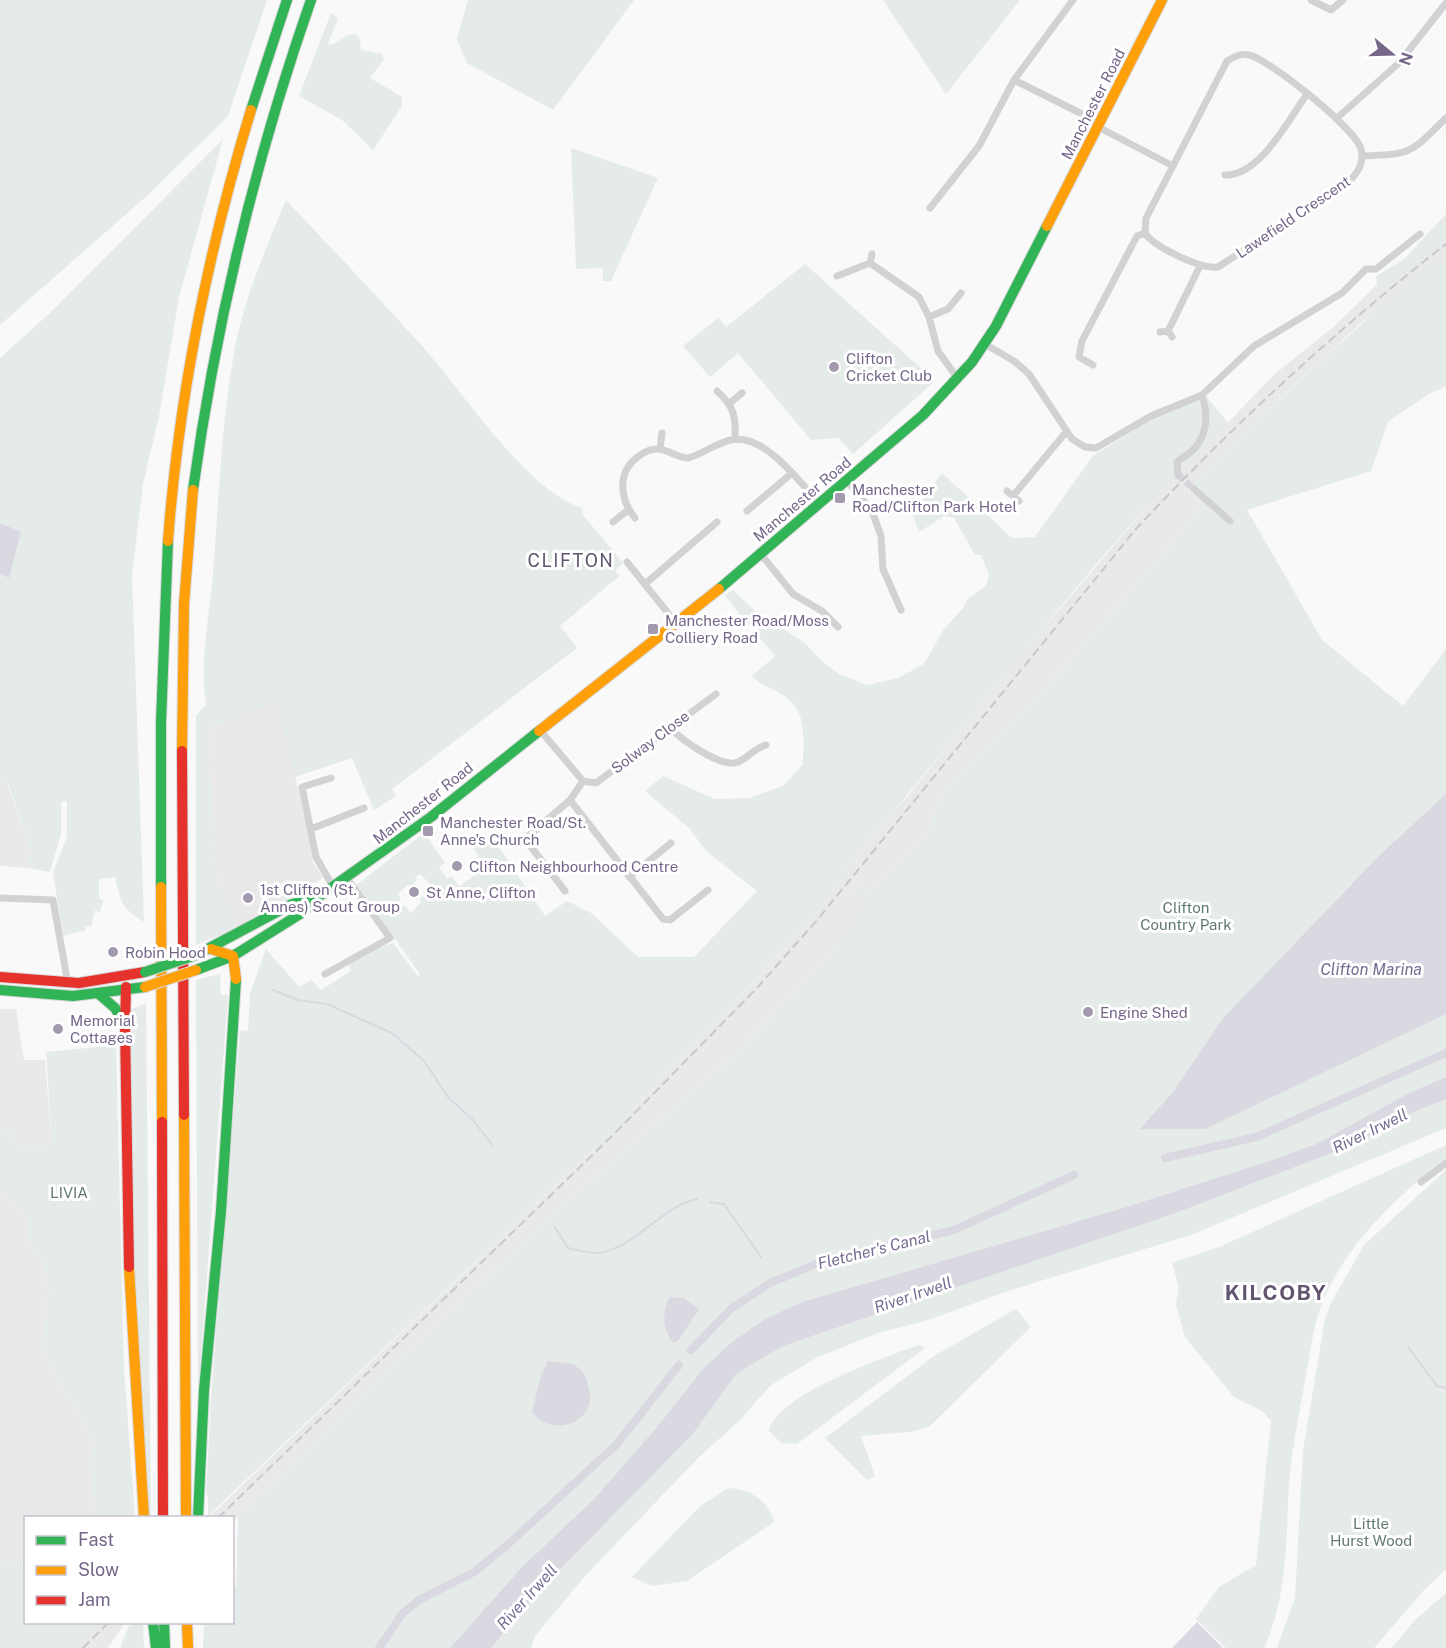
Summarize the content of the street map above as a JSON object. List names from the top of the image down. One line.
{"streets":{"main road":["Manchester Road"],"street":["Lawefield Crescent","Solway Close"]},"districts":["CLIFTON","KILCOBY"],"water":["Clifton Marina","River Irwell","Fletcher's Canal"],"parks":["Clifton Country Park","LIVIA","Little Hurst Wood"],"places":{"other":["Clifton Cricket Club","Clifton Neighbourhood Centre","St Anne, Clifton","1st Clifton (St. Annes) Scout Group","Robin Hood","Engine Shed","Memorial Cottages"],"transit":["Manchester Road/Clifton Park Hotel","Manchester Road/Moss Colliery Road","Manchester Road/St. Anne's Church"]},"legend":["Fast","Slow","Jam"],"north":"right"}
